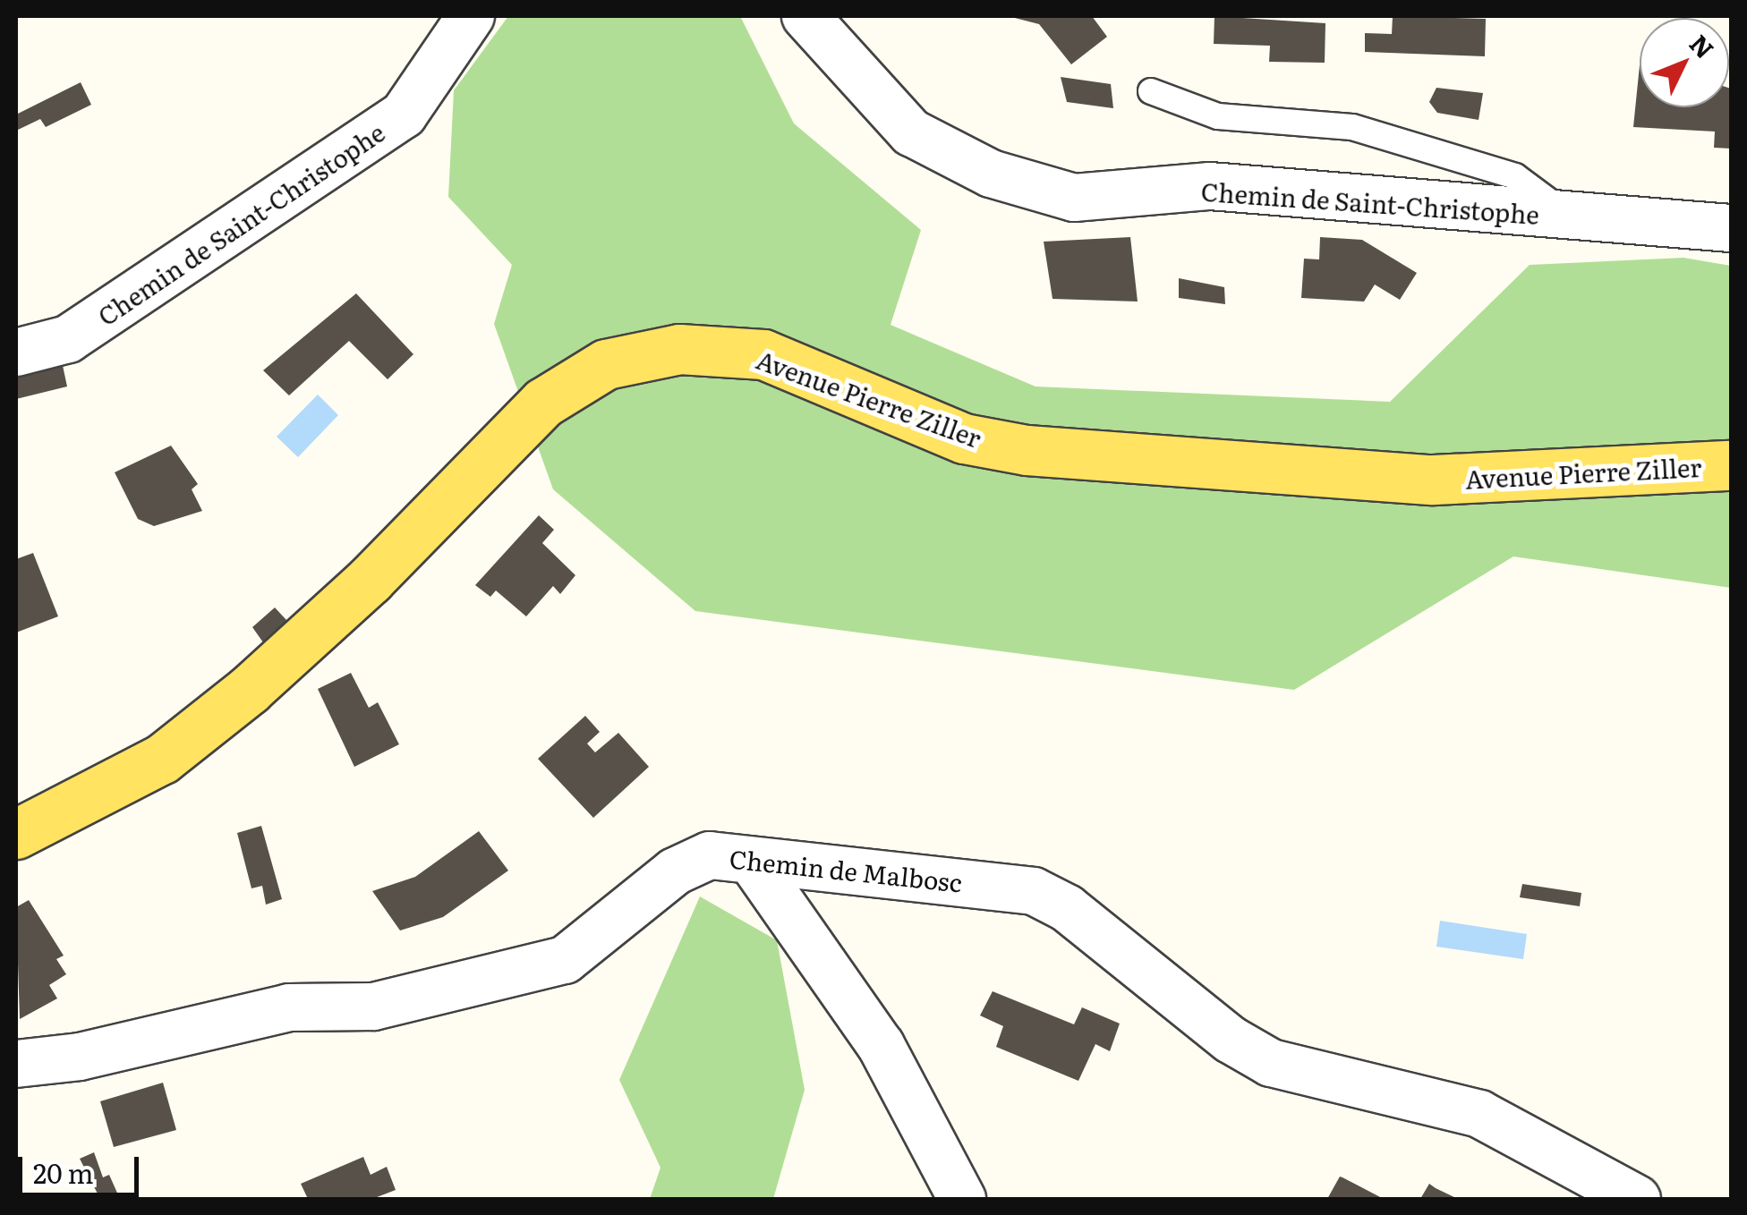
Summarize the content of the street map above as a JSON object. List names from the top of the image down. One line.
{"streets":{"main road":["Avenue Pierre Ziller"],"street":["Chemin de Saint-Christophe","Chemin de Malbosc"]},"scale_bar":"20 m","north":"top right"}
